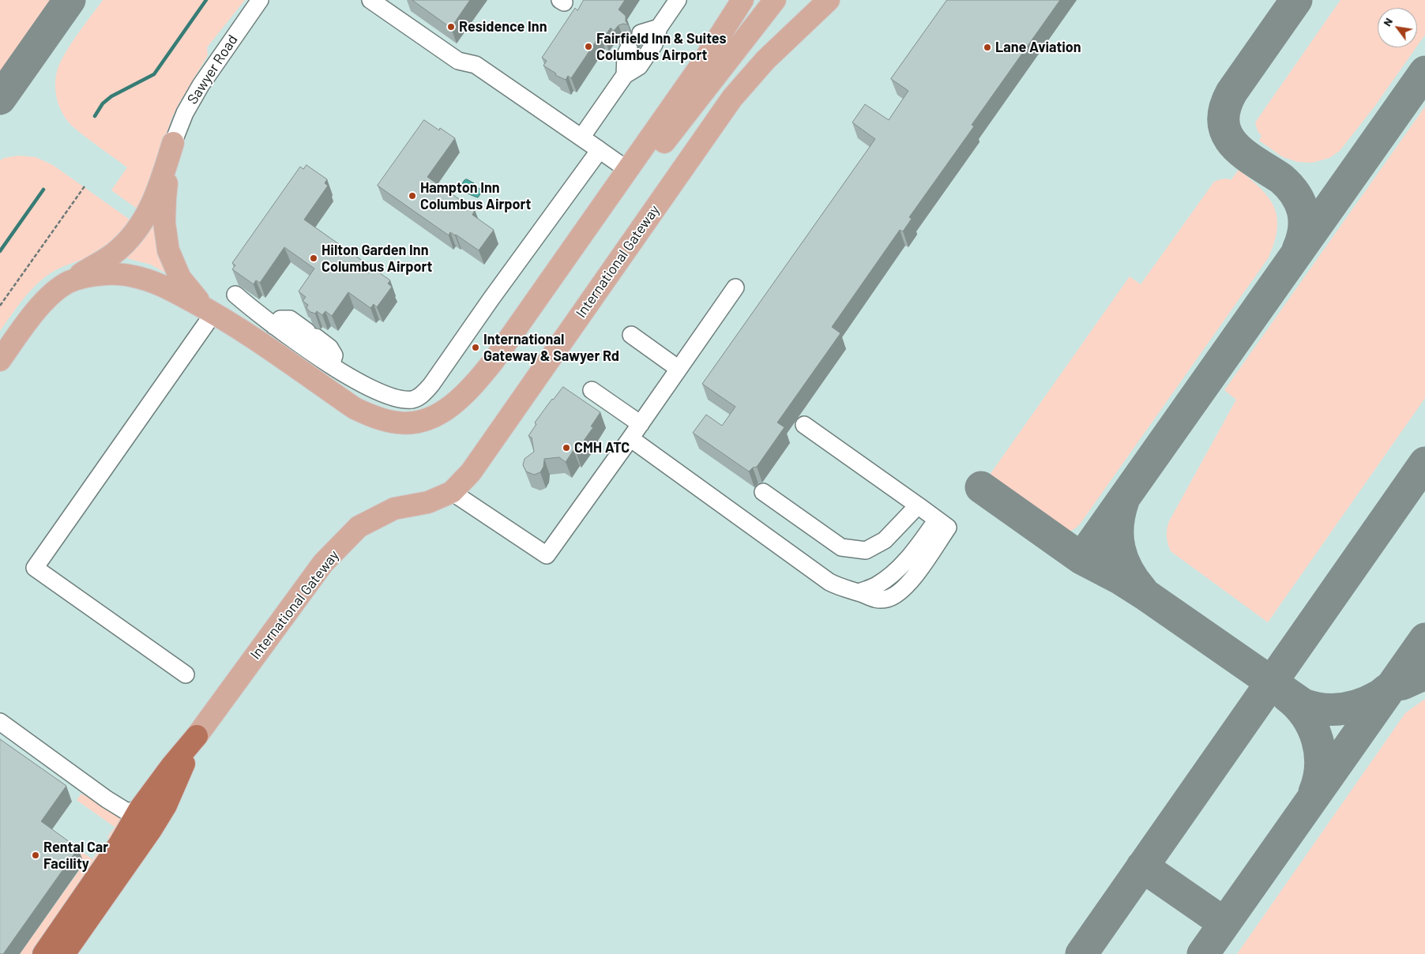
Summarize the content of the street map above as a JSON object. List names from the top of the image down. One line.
{"streets":{"highway":["International Gateway"],"street":["Sawyer Road"]},"places":["Residence Inn","Fairfield Inn & Suites Columbus Airport","Lane Aviation","Hampton Inn Columbus Airport","Hilton Garden Inn Columbus Airport","International Gateway & Sawyer Rd","CMH ATC","Rental Car Facility"],"north":"top left"}
